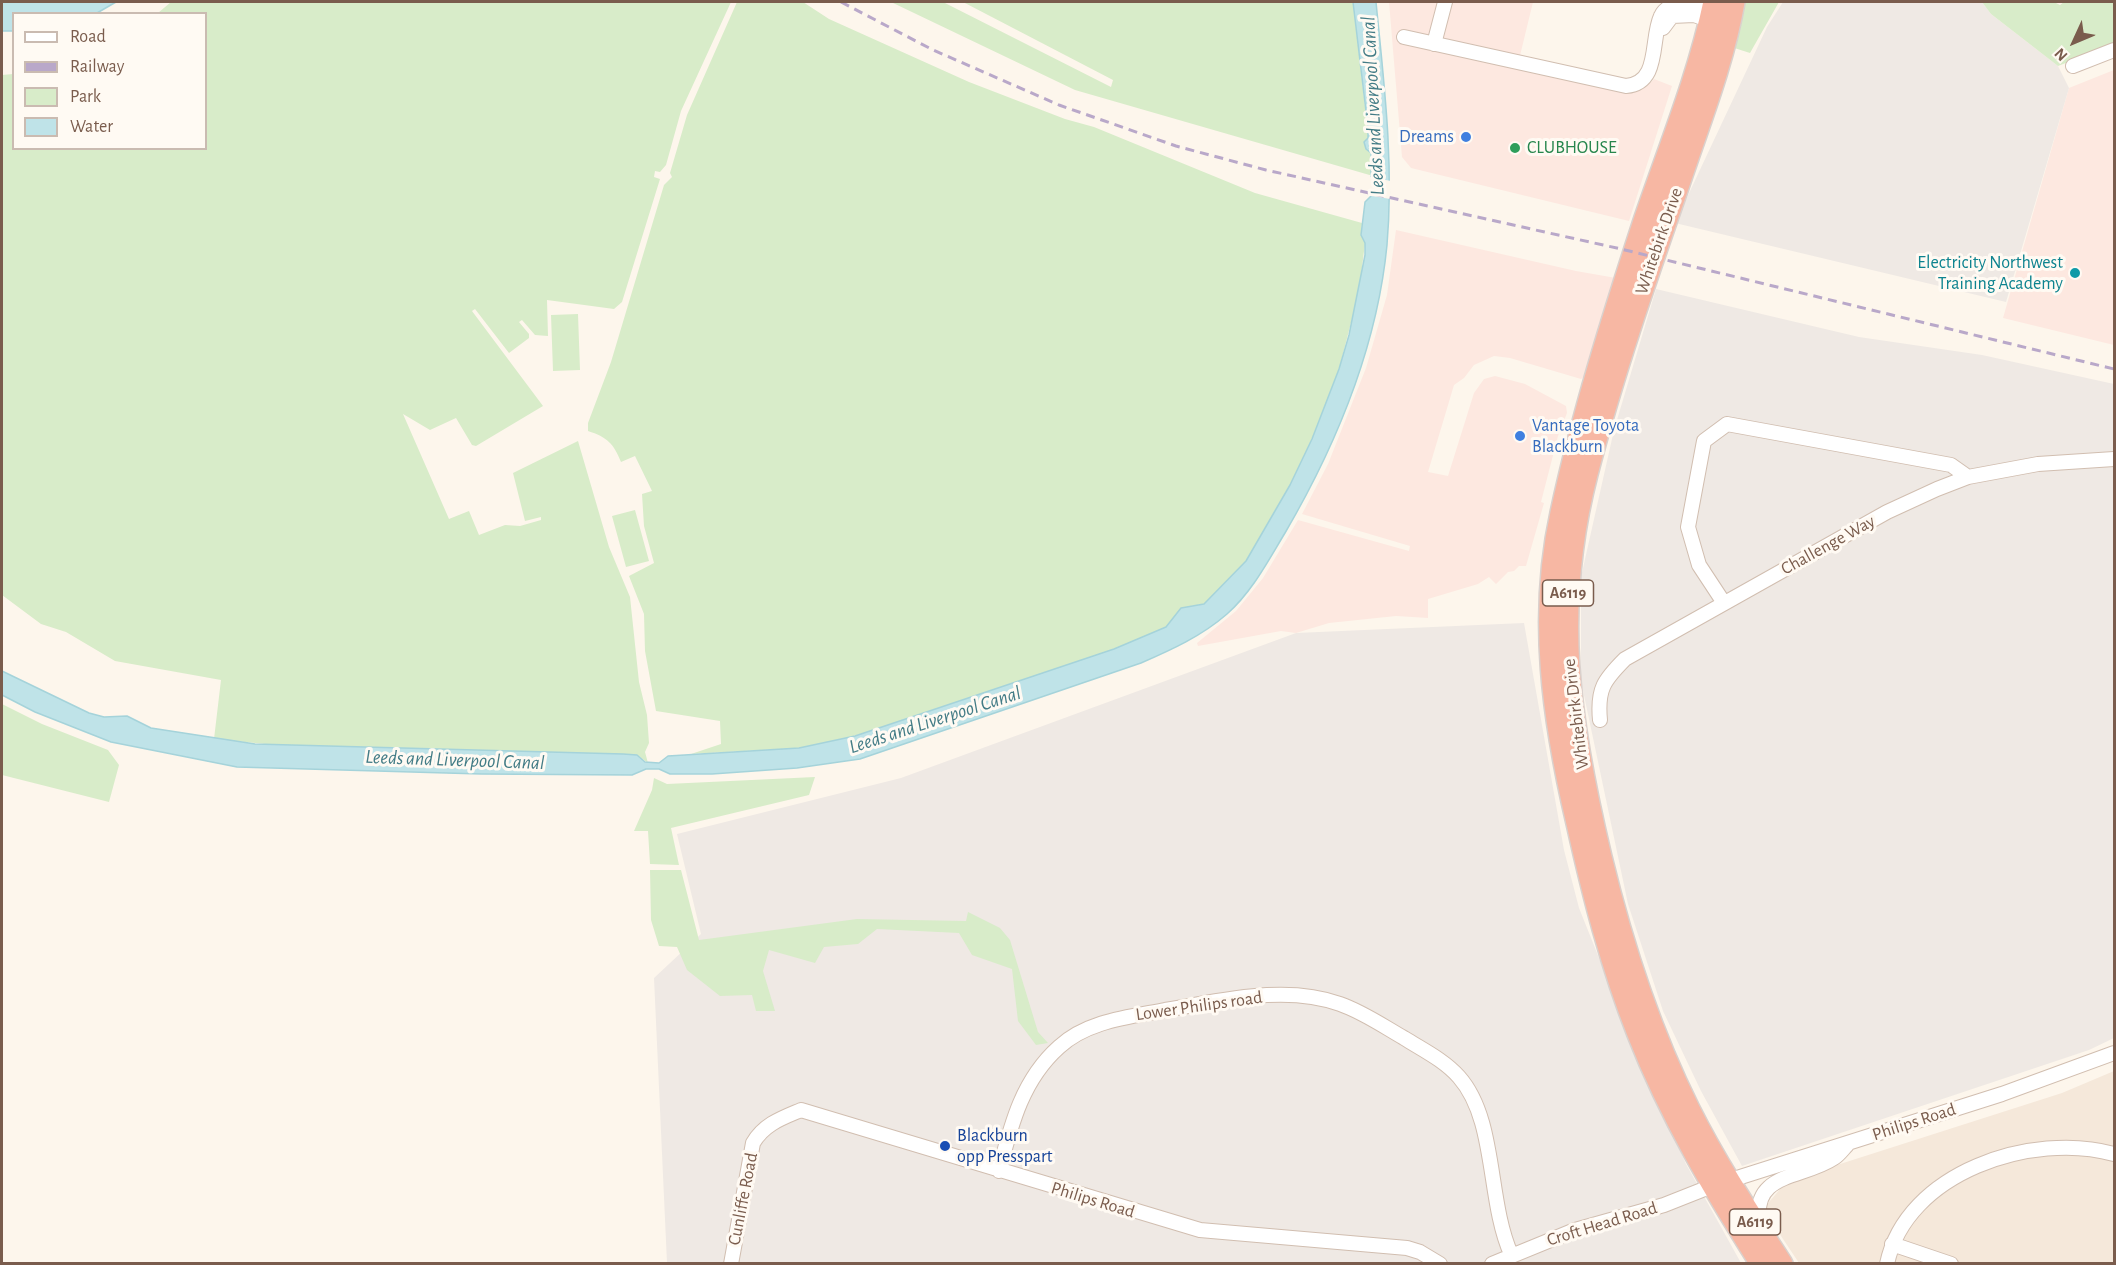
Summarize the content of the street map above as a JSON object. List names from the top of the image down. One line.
{"streets":{"highway":["Whitebirk Drive","A6119"],"street":["Challenge Way","Lower Philips road","Philips Road","Cunliffe Road","Croft Head Road"]},"crossings":[["Whitebirk Drive","Philips Road"],["Whitebirk Drive","Croft Head Road"],["Lower Philips road","Philips Road"],["Lower Philips road","Croft Head Road"],["Philips Road","Cunliffe Road"],["Philips Road","Croft Head Road"]],"water":["Leeds and Liverpool Canal"],"places":["Dreams","CLUBHOUSE","Electricity Northwest Training Academy","Vantage Toyota Blackburn","Blackburn opp Presspart"],"legend":["Road","Railway","Park","Water"],"north":"bottom left"}
